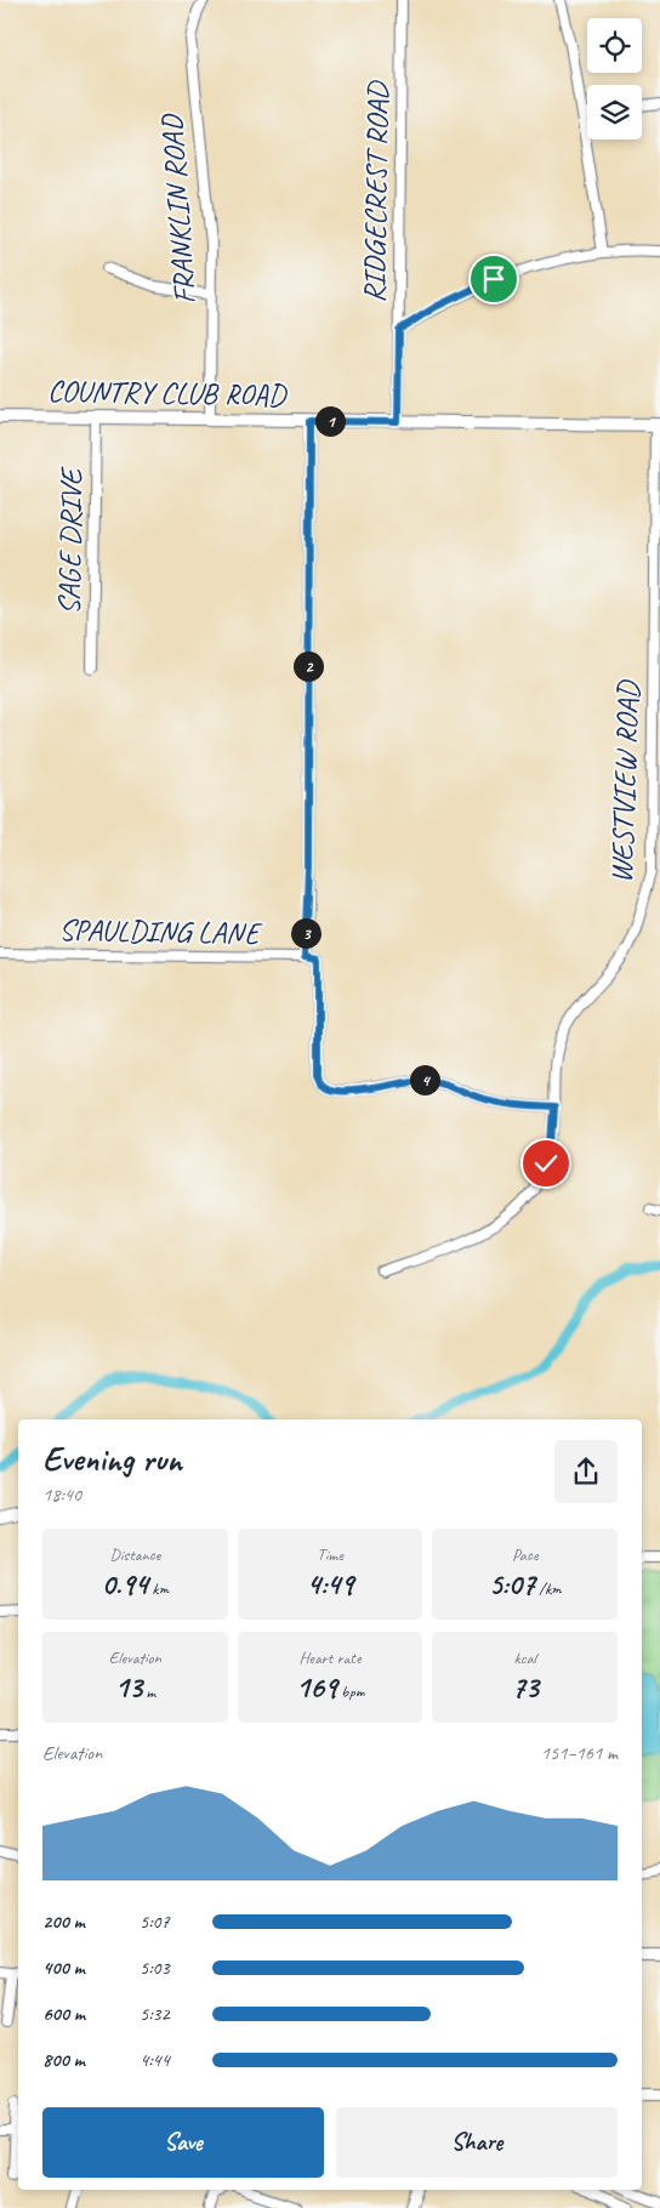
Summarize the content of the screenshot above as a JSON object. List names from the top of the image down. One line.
{"streets":{"street":["RIDGECREST ROAD","FRANKLIN ROAD","COUNTRY CLUB ROAD","SAGE DRIVE","WESTVIEW ROAD","SPAULDING LANE"]},"crossings":[["RIDGECREST ROAD","COUNTRY CLUB ROAD"],["FRANKLIN ROAD","COUNTRY CLUB ROAD"],["COUNTRY CLUB ROAD","SAGE DRIVE"],["COUNTRY CLUB ROAD","WESTVIEW ROAD"],["WESTVIEW ROAD","SPAULDING LANE"]],"page":{"pins":["1","2","3","4"],"heading":["Evening run","18:40"],"stats":[["Distance","0.94 km"],["Time","4:49"],["Pace","5:07 /km"],["Elevation","13 m"],["Heart rate","169 bpm"],["kcal","73"]],"chart":["Elevation","151–161 m"],"list":[{"name":"200 m","note":"5:07"},{"name":"400 m","note":"5:03"},{"name":"600 m","note":"5:32"},{"name":"800 m","note":"4:44"}],"buttons":["Save","Share"]}}
